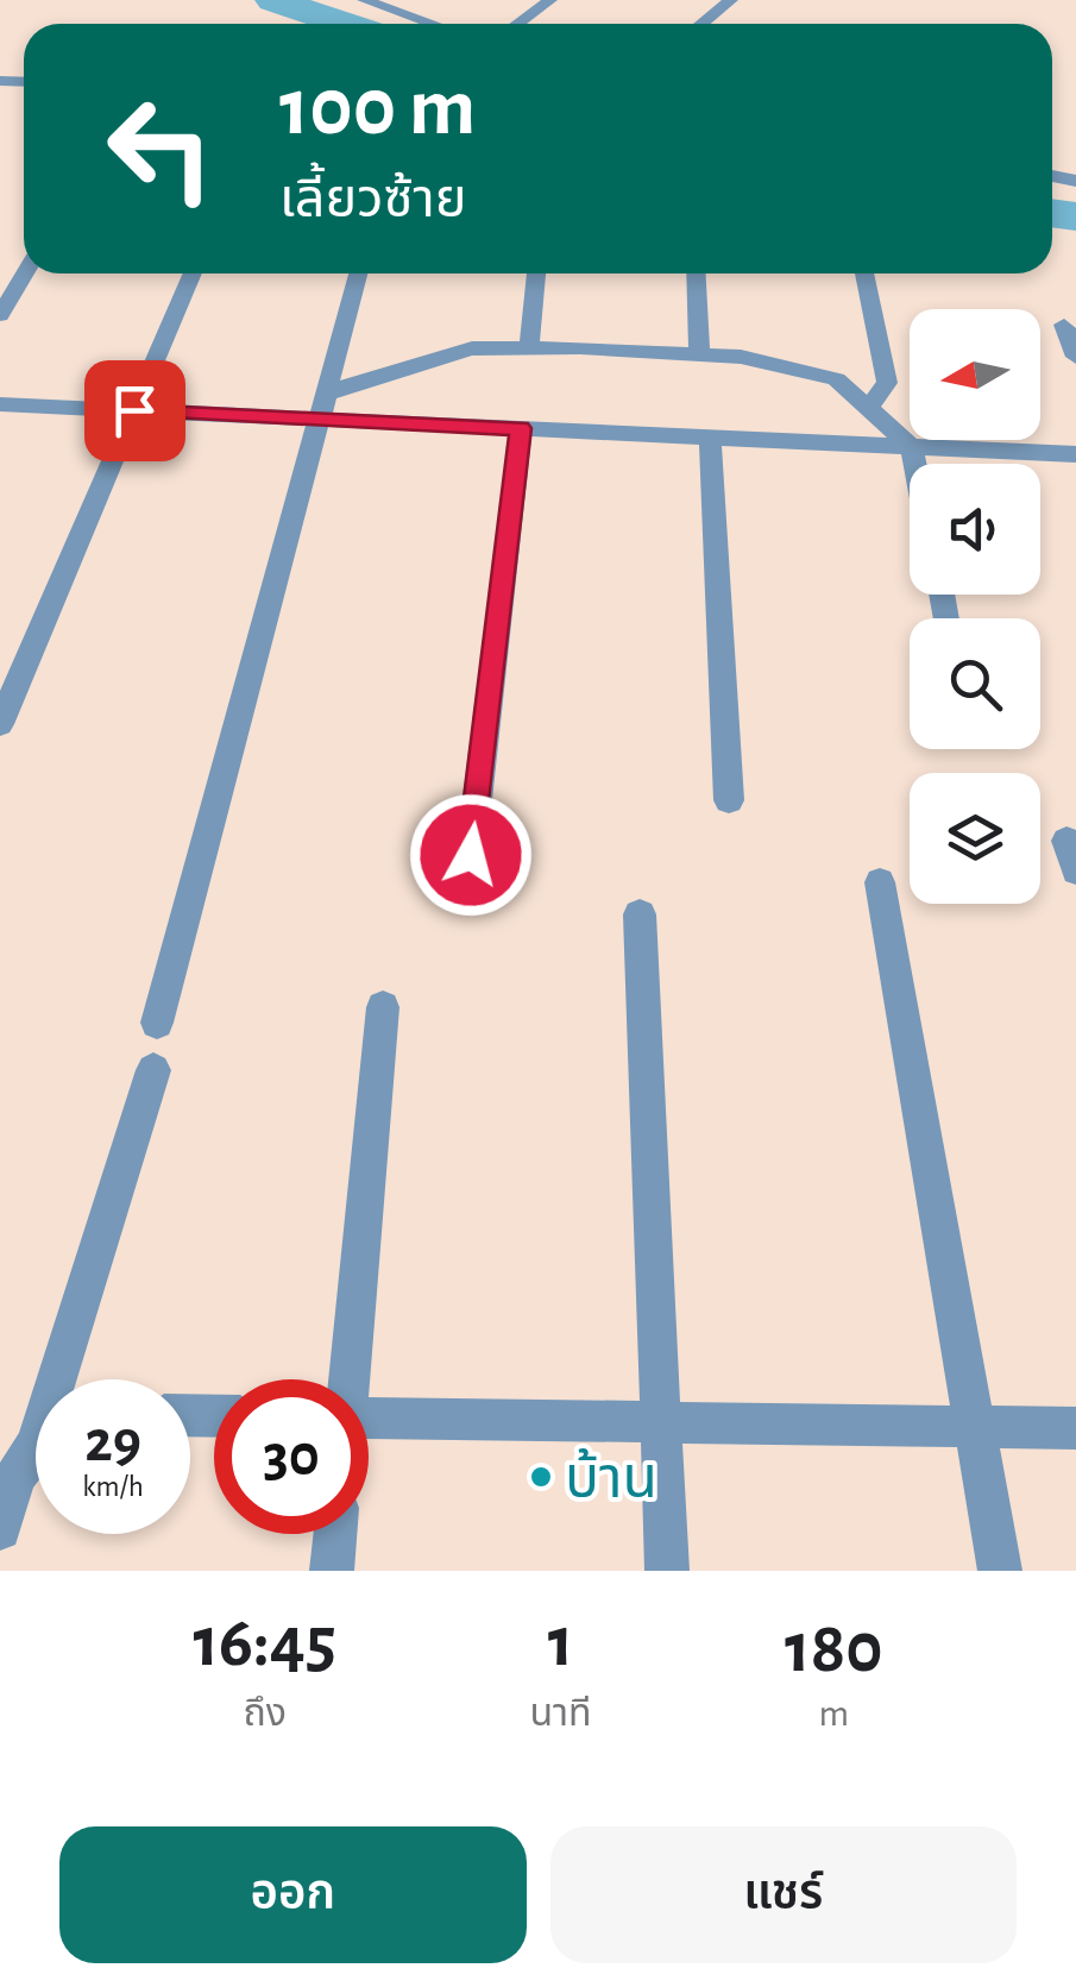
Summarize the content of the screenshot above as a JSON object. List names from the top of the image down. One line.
{"places":["บ้าน"],"north":"left","page":{"turn":["100 m","เลี้ยวซ้าย"],"speed":"29 km/h","limit":"30","eta":["16:45","ถึง","1","นาที","180","m"],"buttons":["ออก","แชร์"]}}
